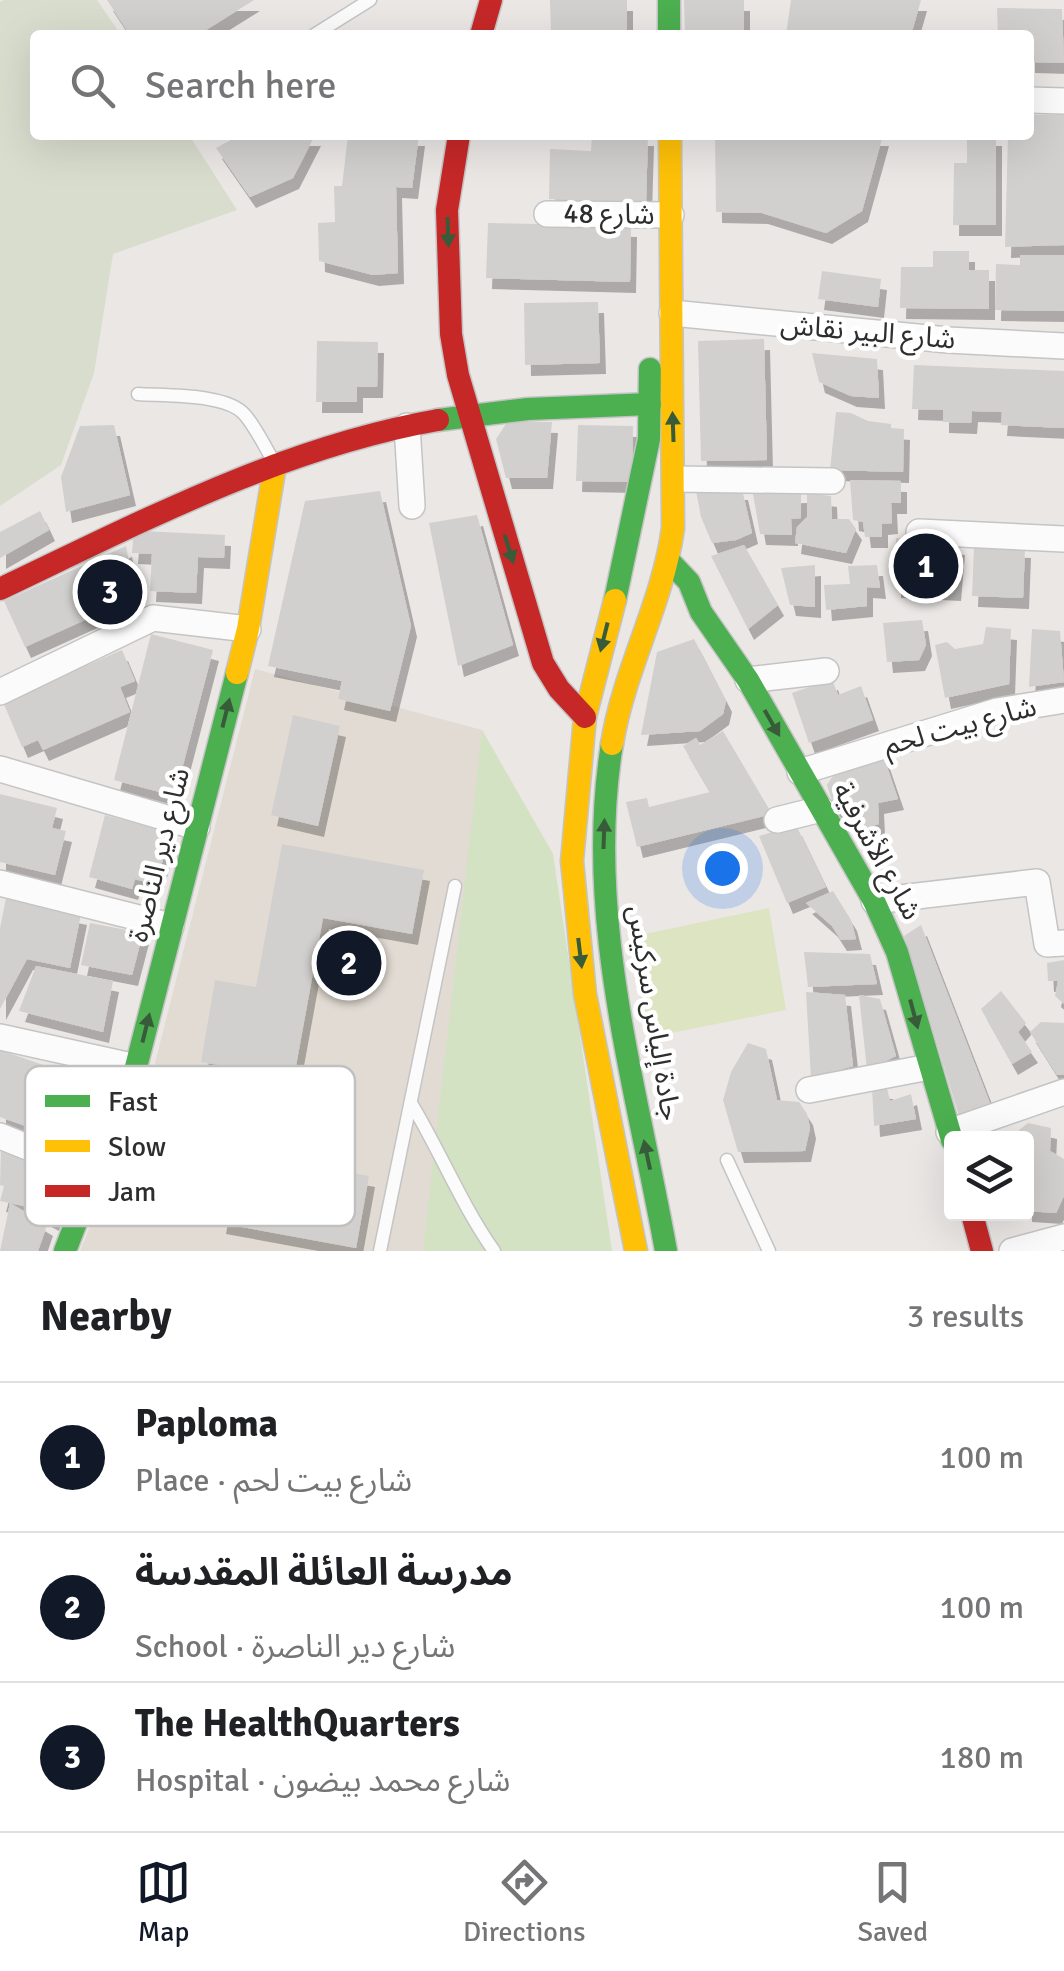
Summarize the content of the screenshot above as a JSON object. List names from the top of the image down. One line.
{"streets":{"street":["شارع 48","شارع البير نقاش","شارع بيت لحم","شارع الأشرفية","شارع دير الناصرة","جادة إلياس سركيس"]},"crossings":[["شارع 48","جادة إلياس سركيس"],["شارع البير نقاش","جادة إلياس سركيس"],["شارع بيت لحم","شارع الأشرفية"],["شارع الأشرفية","جادة إلياس سركيس"]],"one_way":["شارع الأشرفية","شارع دير الناصرة"],"legend":["Fast","Slow","Jam"],"page":{"search":"Search here","pins":["1","3","2"],"heading":["Nearby","3 results"],"list":[{"mark":"1","name":"Paploma","note":"Place · شارع بيت لحم","value":"100 m"},{"mark":"2","name":"مدرسة العائلة المقدسة","note":"School · شارع دير الناصرة","value":"100 m"},{"mark":"3","name":"The HealthQuarters","note":"Hospital · شارع محمد بيضون","value":"180 m"}],"nav":["Map","Directions","Saved"]}}
